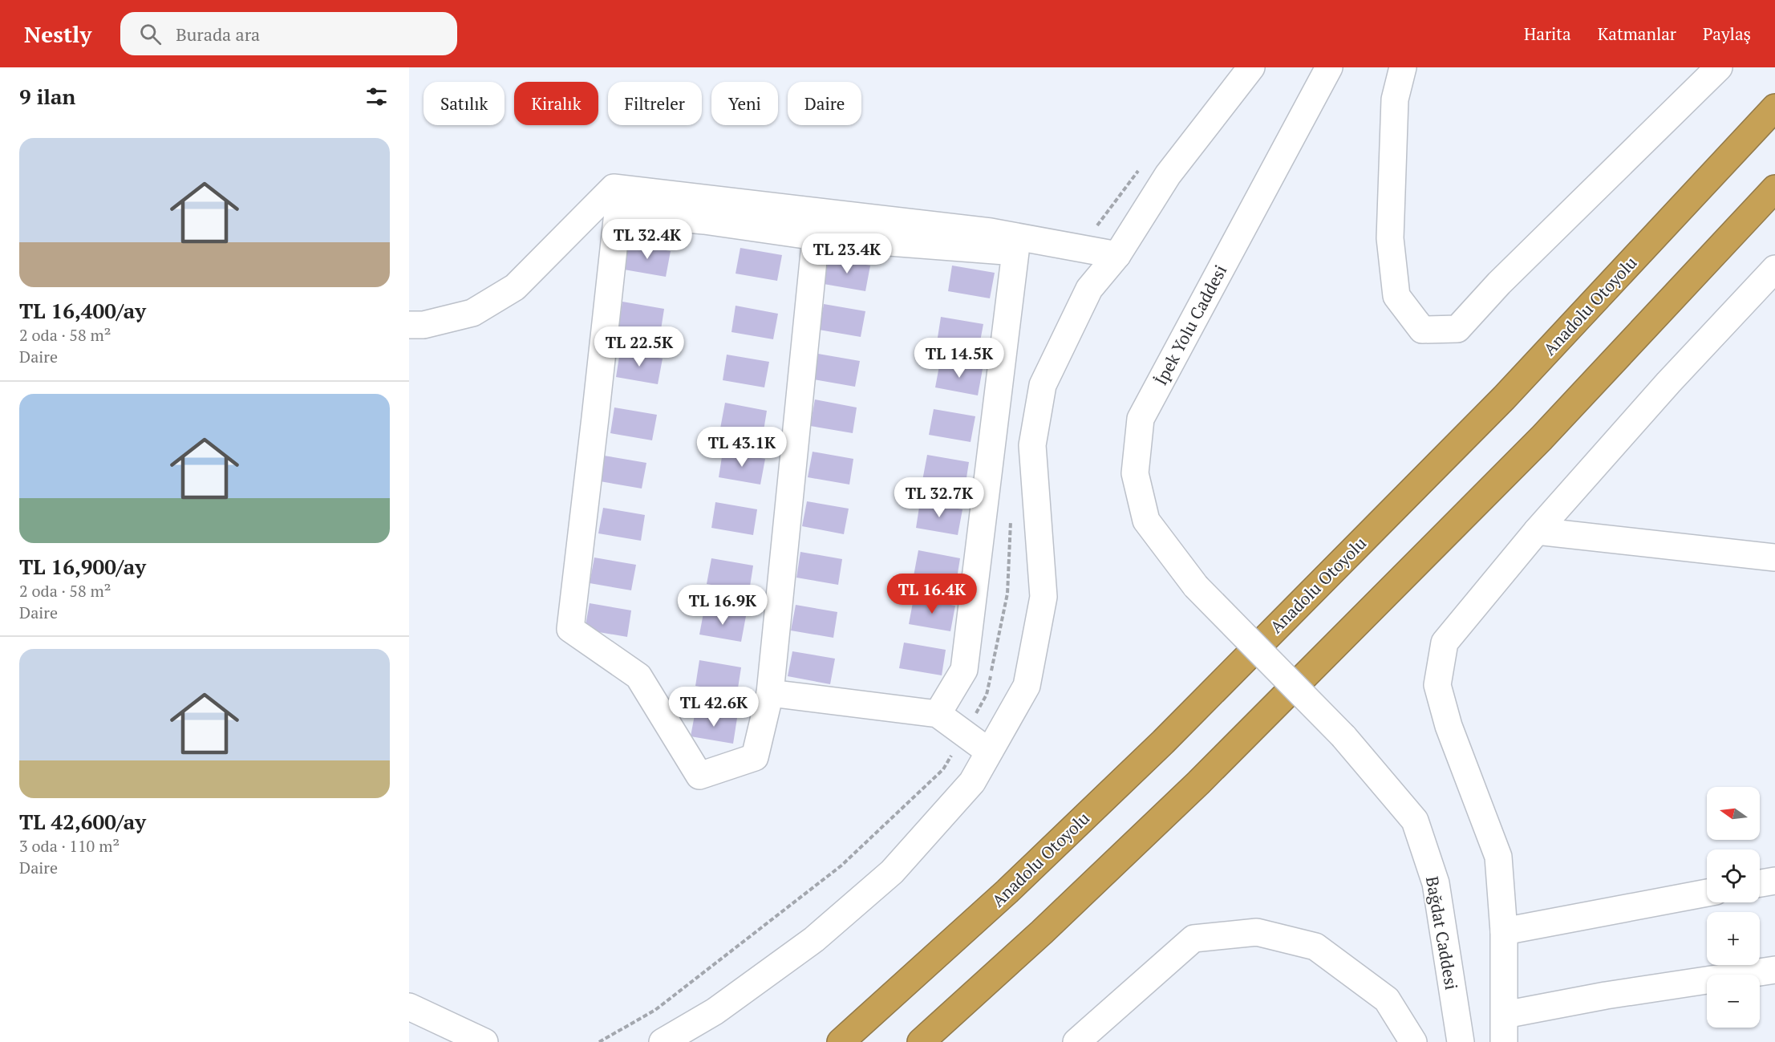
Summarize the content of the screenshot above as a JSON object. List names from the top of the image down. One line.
{"streets":{"highway":["Anadolu Otoyolu"],"street":["İpek Yolu Caddesi","Bağdat Caddesi"]},"crossings":[["İpek Yolu Caddesi","Bağdat Caddesi"]],"north":"left","page":{"header":"Nestly","search":"Burada ara","nav":["Harita","Katmanlar","Paylaş"],"heading":"9 ilan","chip":["Satılık","Kiralık","Filtreler","Yeni","Daire"],"list":[{"name":"TL 16,400/ay","note":"2 oda · 58 m² · Daire"},{"name":"TL 16,900/ay","note":"2 oda · 58 m² · Daire"},{"name":"TL 42,600/ay","note":"3 oda · 110 m² · Daire"}],"price":["TL 32.4K","TL 23.4K","TL 22.5K","TL 14.5K","TL 43.1K","TL 32.7K","TL 16.4K","TL 16.9K","TL 42.6K"],"map_buttons":["+","−"]}}
